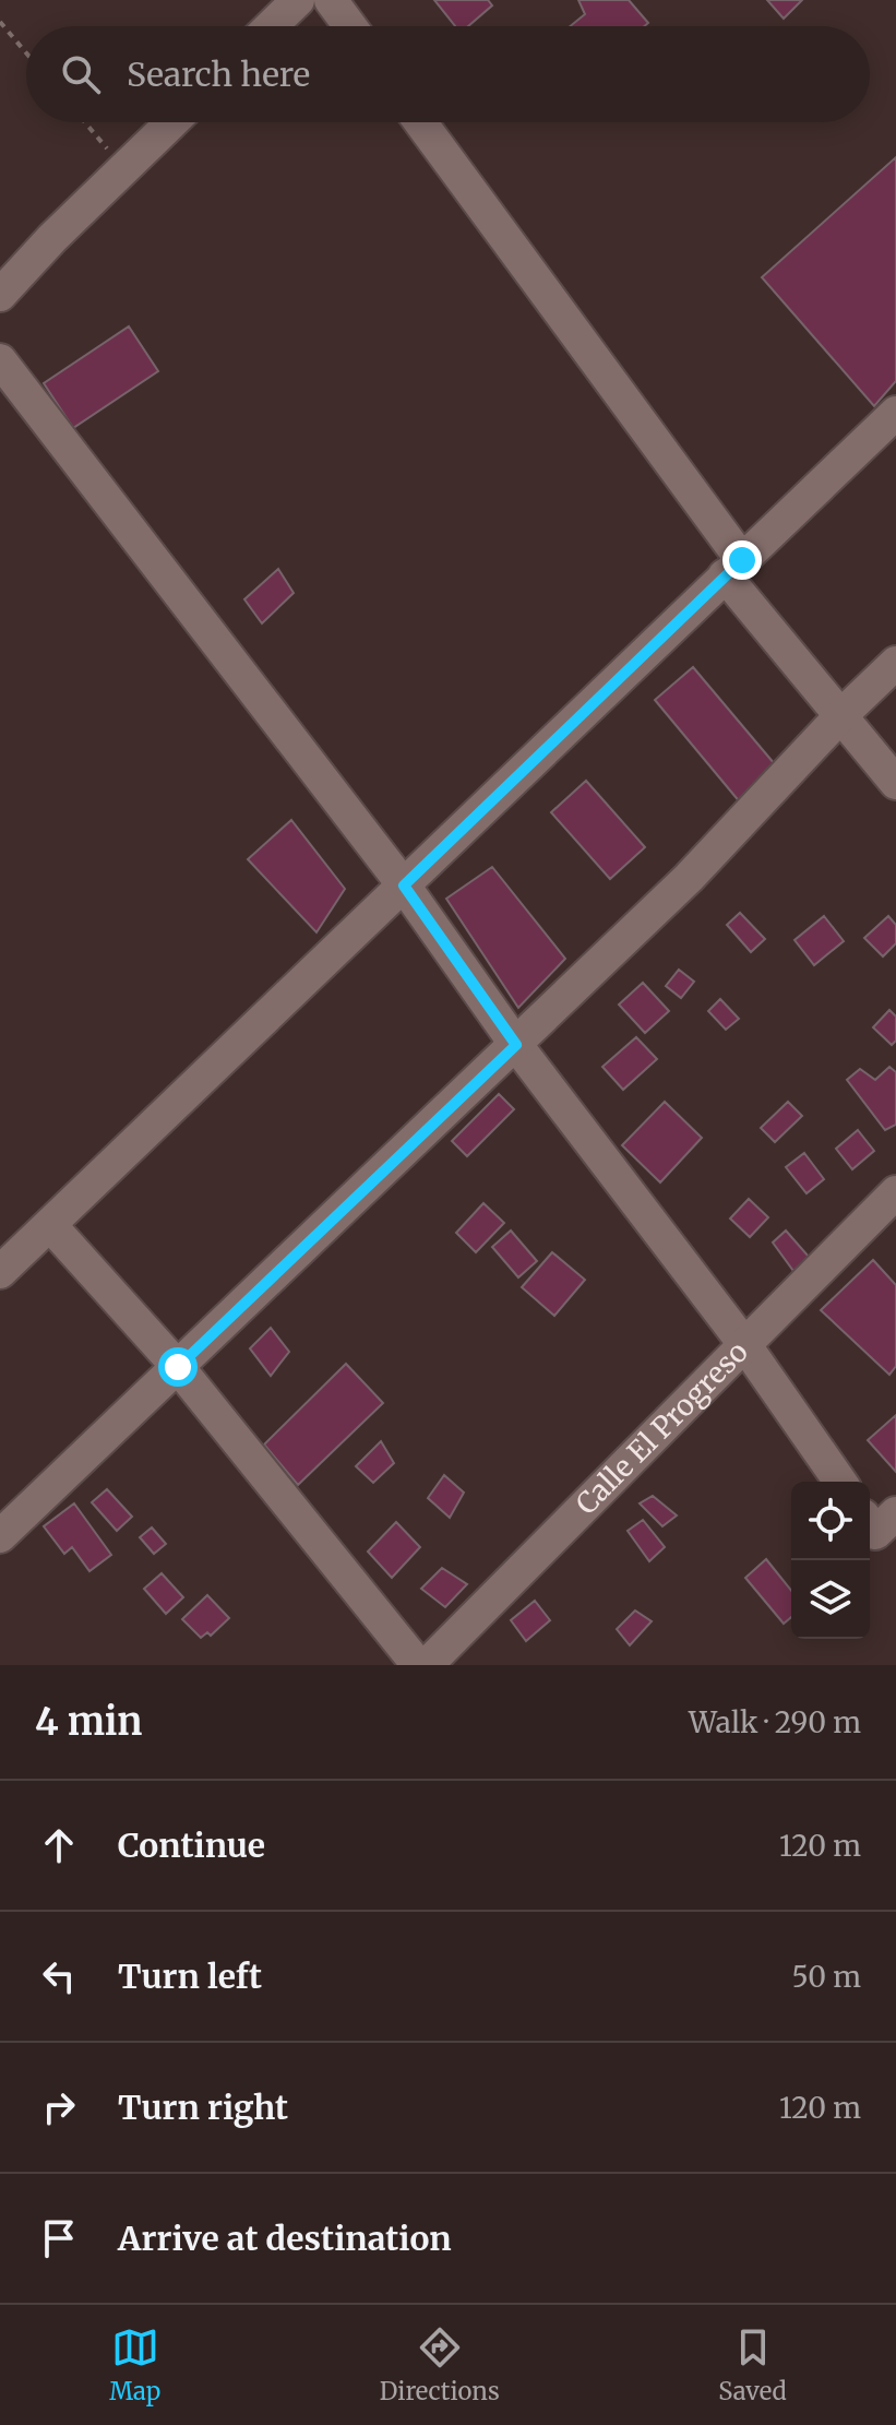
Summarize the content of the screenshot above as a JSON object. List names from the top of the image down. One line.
{"streets":{"street":["Calle El Progreso"]},"page":{"search":"Search here","heading":["4 min","Walk · 290 m"],"list":[["Continue","120 m"],["Turn left","50 m"],["Turn right","120 m"],"Arrive at destination"],"nav":["Map","Directions","Saved"]}}
